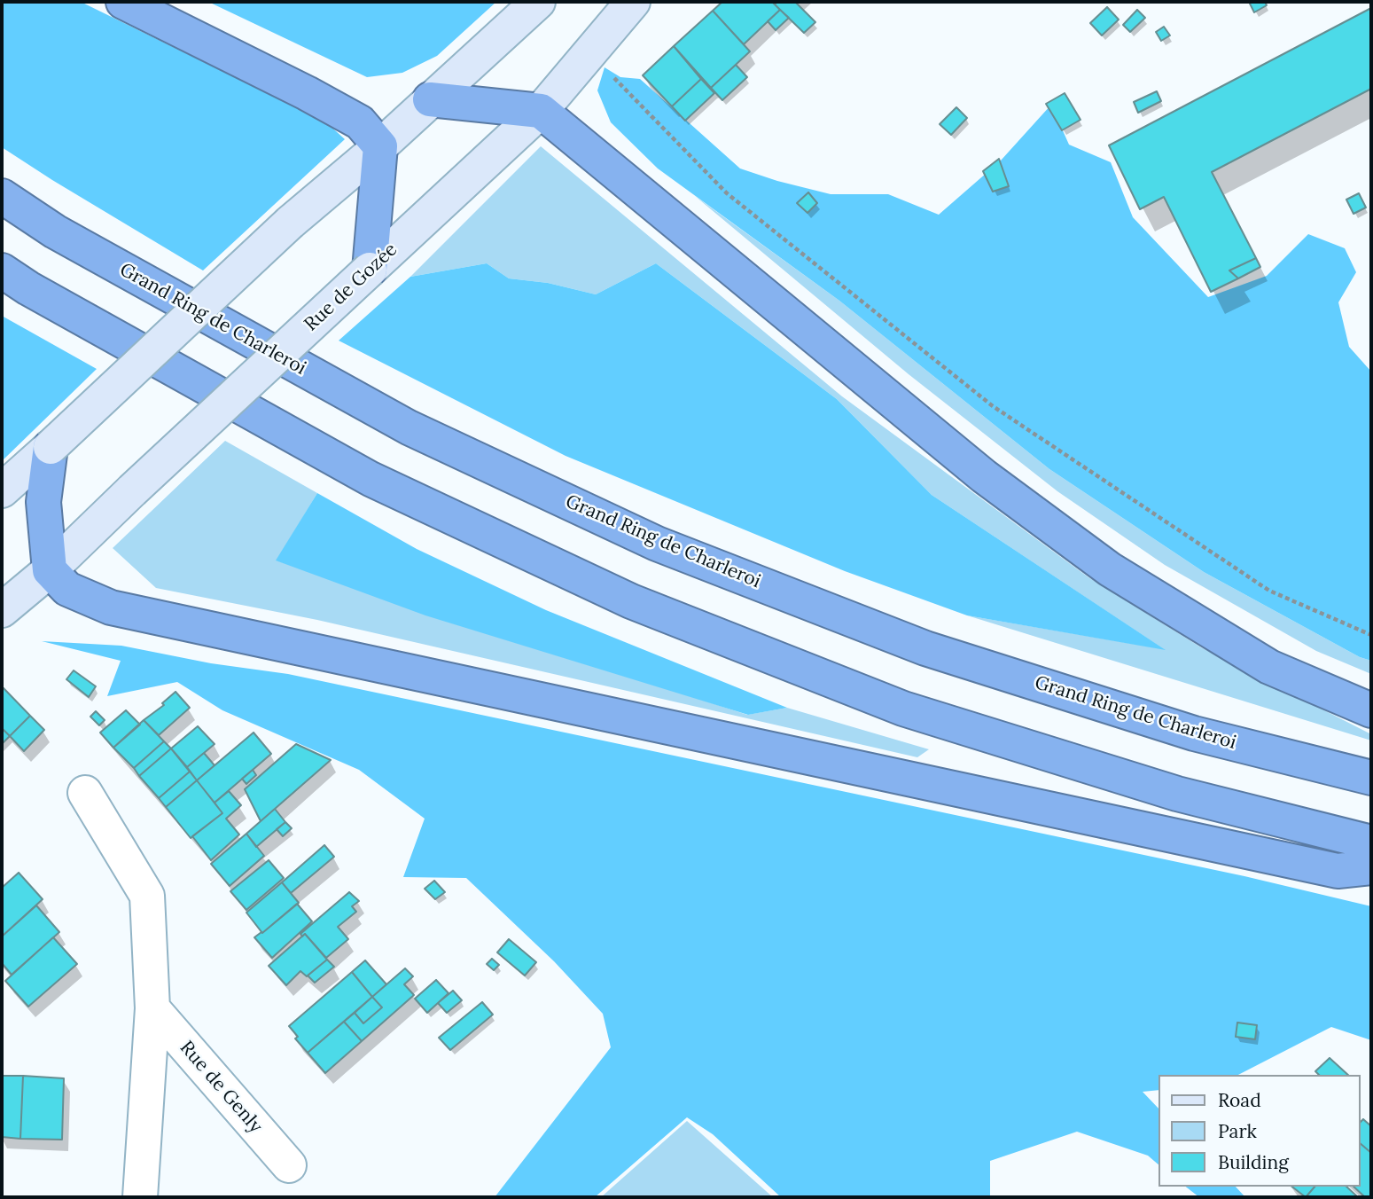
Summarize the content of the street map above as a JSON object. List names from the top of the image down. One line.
{"streets":{"highway":["Grand Ring de Charleroi"],"main road":["Rue de Gozée"],"street":["Rue de Genly"]},"legend":["Road","Park","Building"]}
